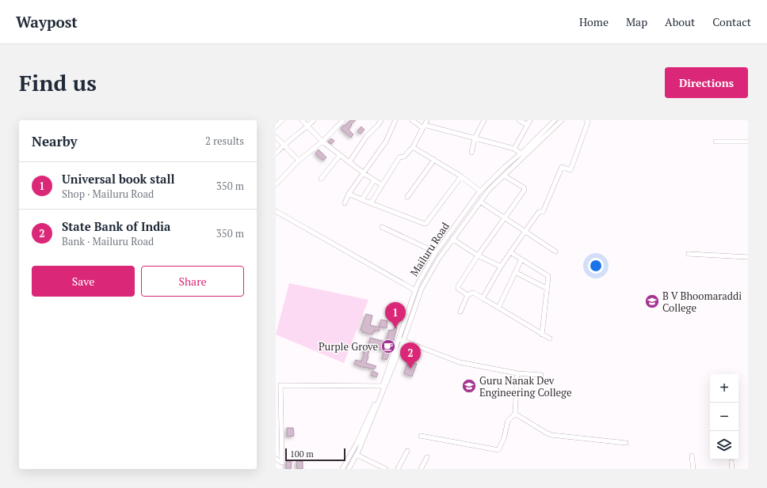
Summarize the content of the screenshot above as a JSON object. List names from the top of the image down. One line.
{"streets":{"street":["Mailuru Road"]},"places":{"school or university":["B V Bhoomaraddi College","Guru Nanak Dev Engineering College"],"cafe":["Purple Grove"]},"scale_bar":"100 m","page":{"header":"Waypost","nav":["Home","Map","About","Contact"],"buttons":["Directions",["Save","Share"]],"title":"Find us","heading":["Nearby","2 results"],"list":[{"mark":"1","name":"Universal book stall","note":"Shop · Mailuru Road","value":"350 m"},{"mark":"2","name":"State Bank of India","note":"Bank · Mailuru Road","value":"350 m"}],"pins":["1","2"],"map_buttons":["+","−"],"scale":"100 m"}}
